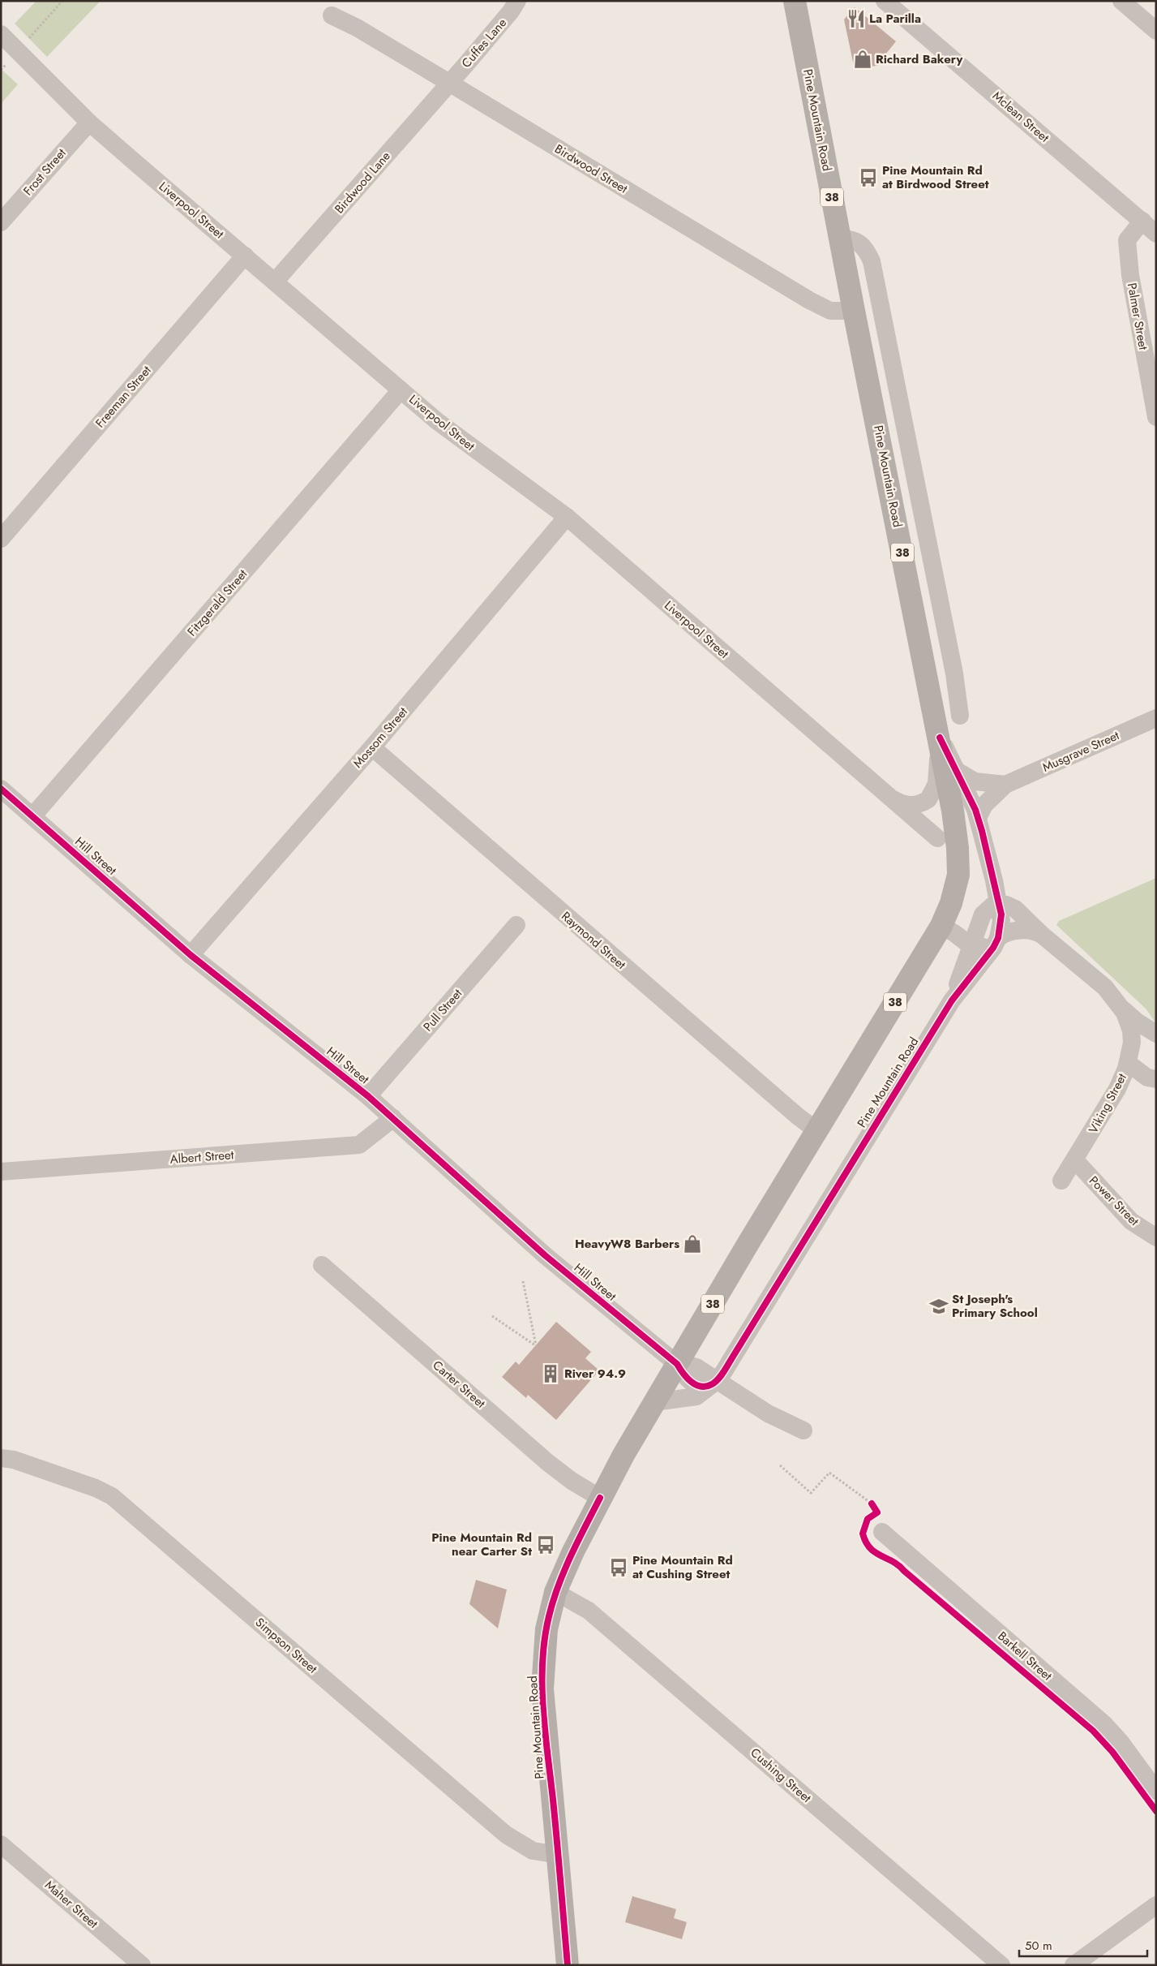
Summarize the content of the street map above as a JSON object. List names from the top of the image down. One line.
{"streets":{"main road":["Pine Mountain Road","38"],"street":["Cuffes Lane","Mclean Street","Birdwood Street","Frost Street","Birdwood Lane","Liverpool Street","Palmer Street","Freeman Street","Fitzgerald Street","Mossom Street","Musgrave Street","Hill Street","Raymond Street","Pull Street","Viking Street","Albert Street","Power Street","Carter Street","Simpson Street","Barkell Street","Cushing Street","Maher Street"]},"crossings":[["Cuffes Lane","Birdwood Street"],["Cuffes Lane","Birdwood Lane"],["Mclean Street","Palmer Street"],["Pine Mountain Road","Birdwood Street"],["Pine Mountain Road","Liverpool Street"],["Pine Mountain Road","Musgrave Street"],["Pine Mountain Road","Hill Street"],["Pine Mountain Road","Raymond Street"],["Pine Mountain Road","Viking Street"],["Pine Mountain Road","Carter Street"],["Pine Mountain Road","Simpson Street"],["Pine Mountain Road","Cushing Street"],["Birdwood Street","Birdwood Lane"],["Frost Street","Liverpool Street"],["Birdwood Lane","Liverpool Street"],["Liverpool Street","Freeman Street"],["Liverpool Street","Fitzgerald Street"],["Liverpool Street","Mossom Street"],["Fitzgerald Street","Hill Street"],["Mossom Street","Hill Street"],["Mossom Street","Raymond Street"],["Hill Street","Pull Street"],["Hill Street","Albert Street"],["Viking Street","Power Street"]],"places":{"restaurant":["La Parilla"],"shop":["Richard Bakery","HeavyW8 Barbers"],"bus stop":["Pine Mountain Rd at Birdwood Street","Pine Mountain Rd near Carter St","Pine Mountain Rd at Cushing Street"],"school or university":["St Joseph's Primary School"],"building":["River 94.9"]},"scale_bar":"50 m"}
